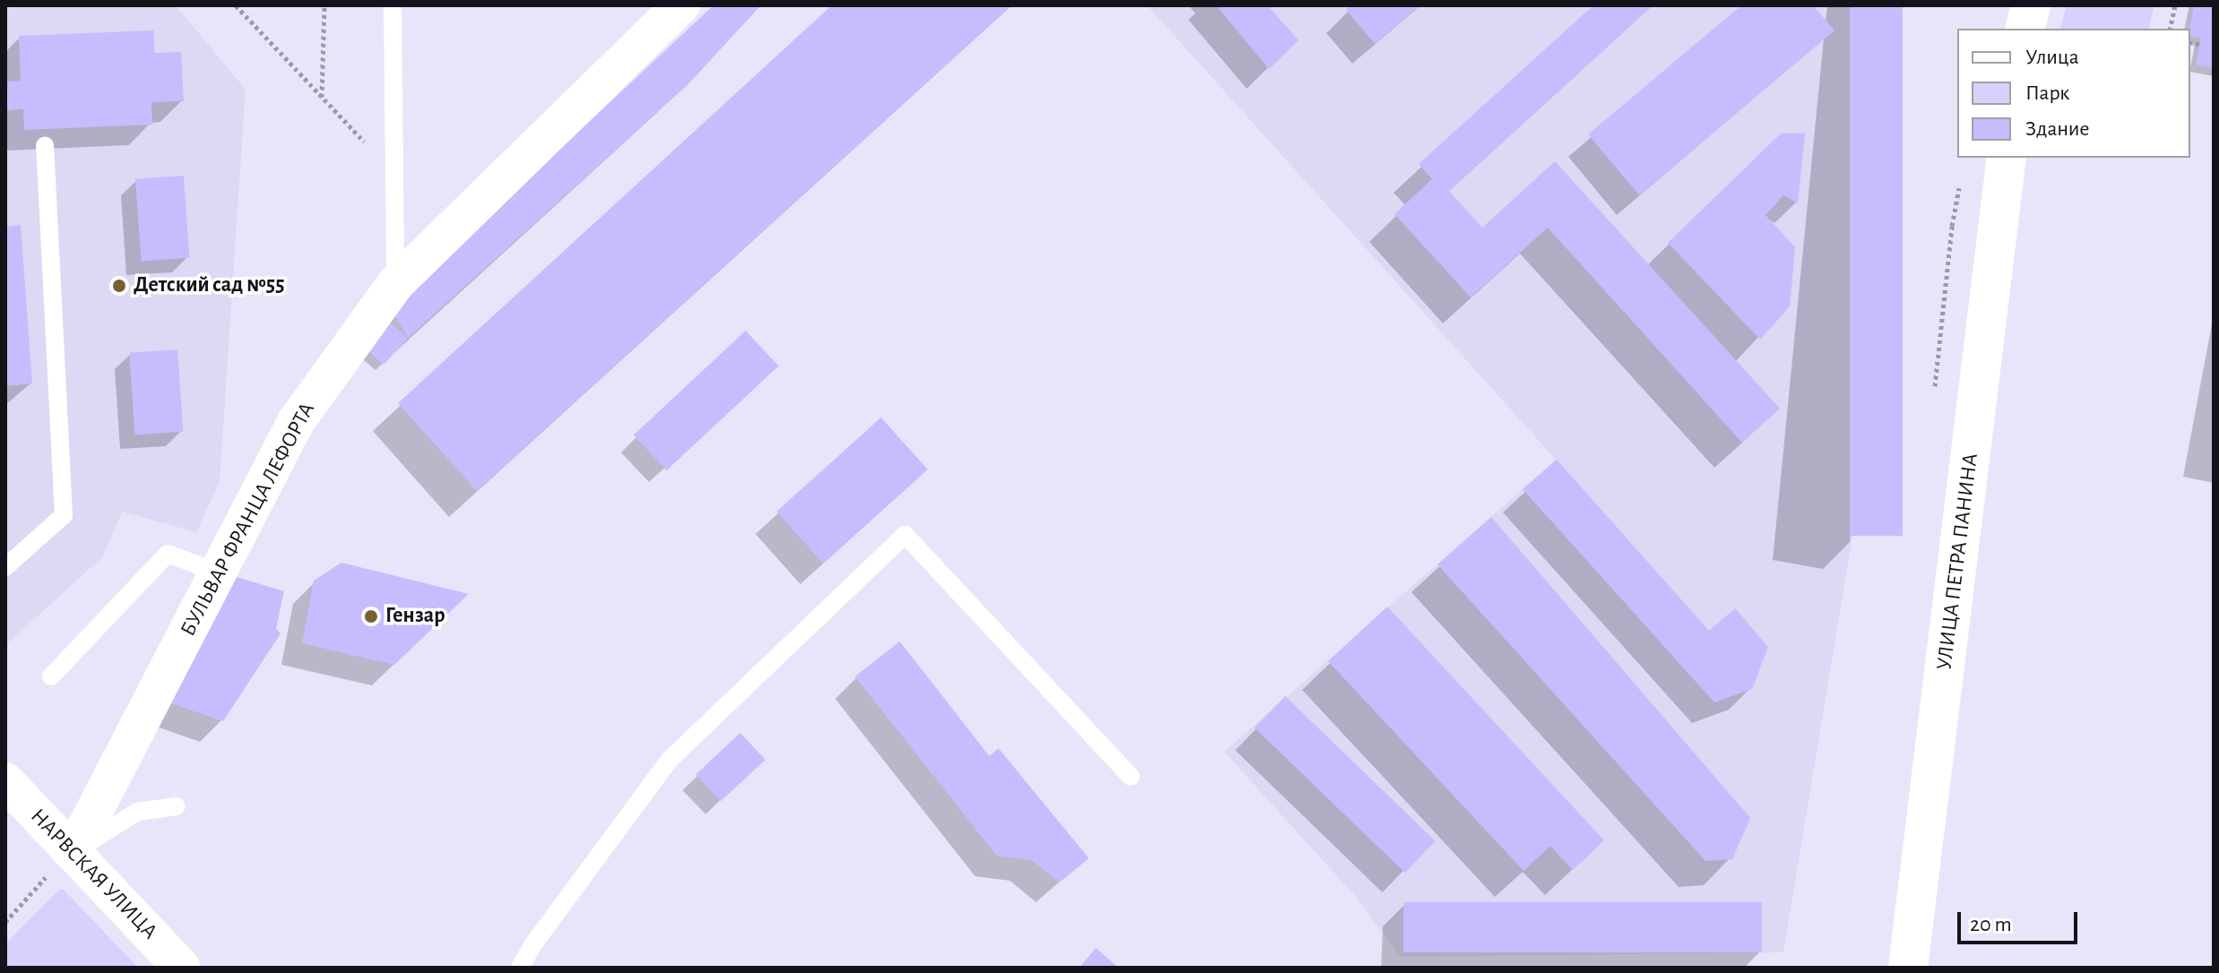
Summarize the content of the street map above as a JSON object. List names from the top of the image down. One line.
{"streets":{"main road":["УЛИЦА ПЕТРА ПАНИНА"],"street":["БУЛЬВАР ФРАНЦА ЛЕФОРТА","НАРВСКАЯ УЛИЦА"]},"crossings":[["БУЛЬВАР ФРАНЦА ЛЕФОРТА","НАРВСКАЯ УЛИЦА"]],"places":["Детский сад №55","Гензар"],"legend":["Улица","Парк","Здание"],"scale_bar":"20 m"}
